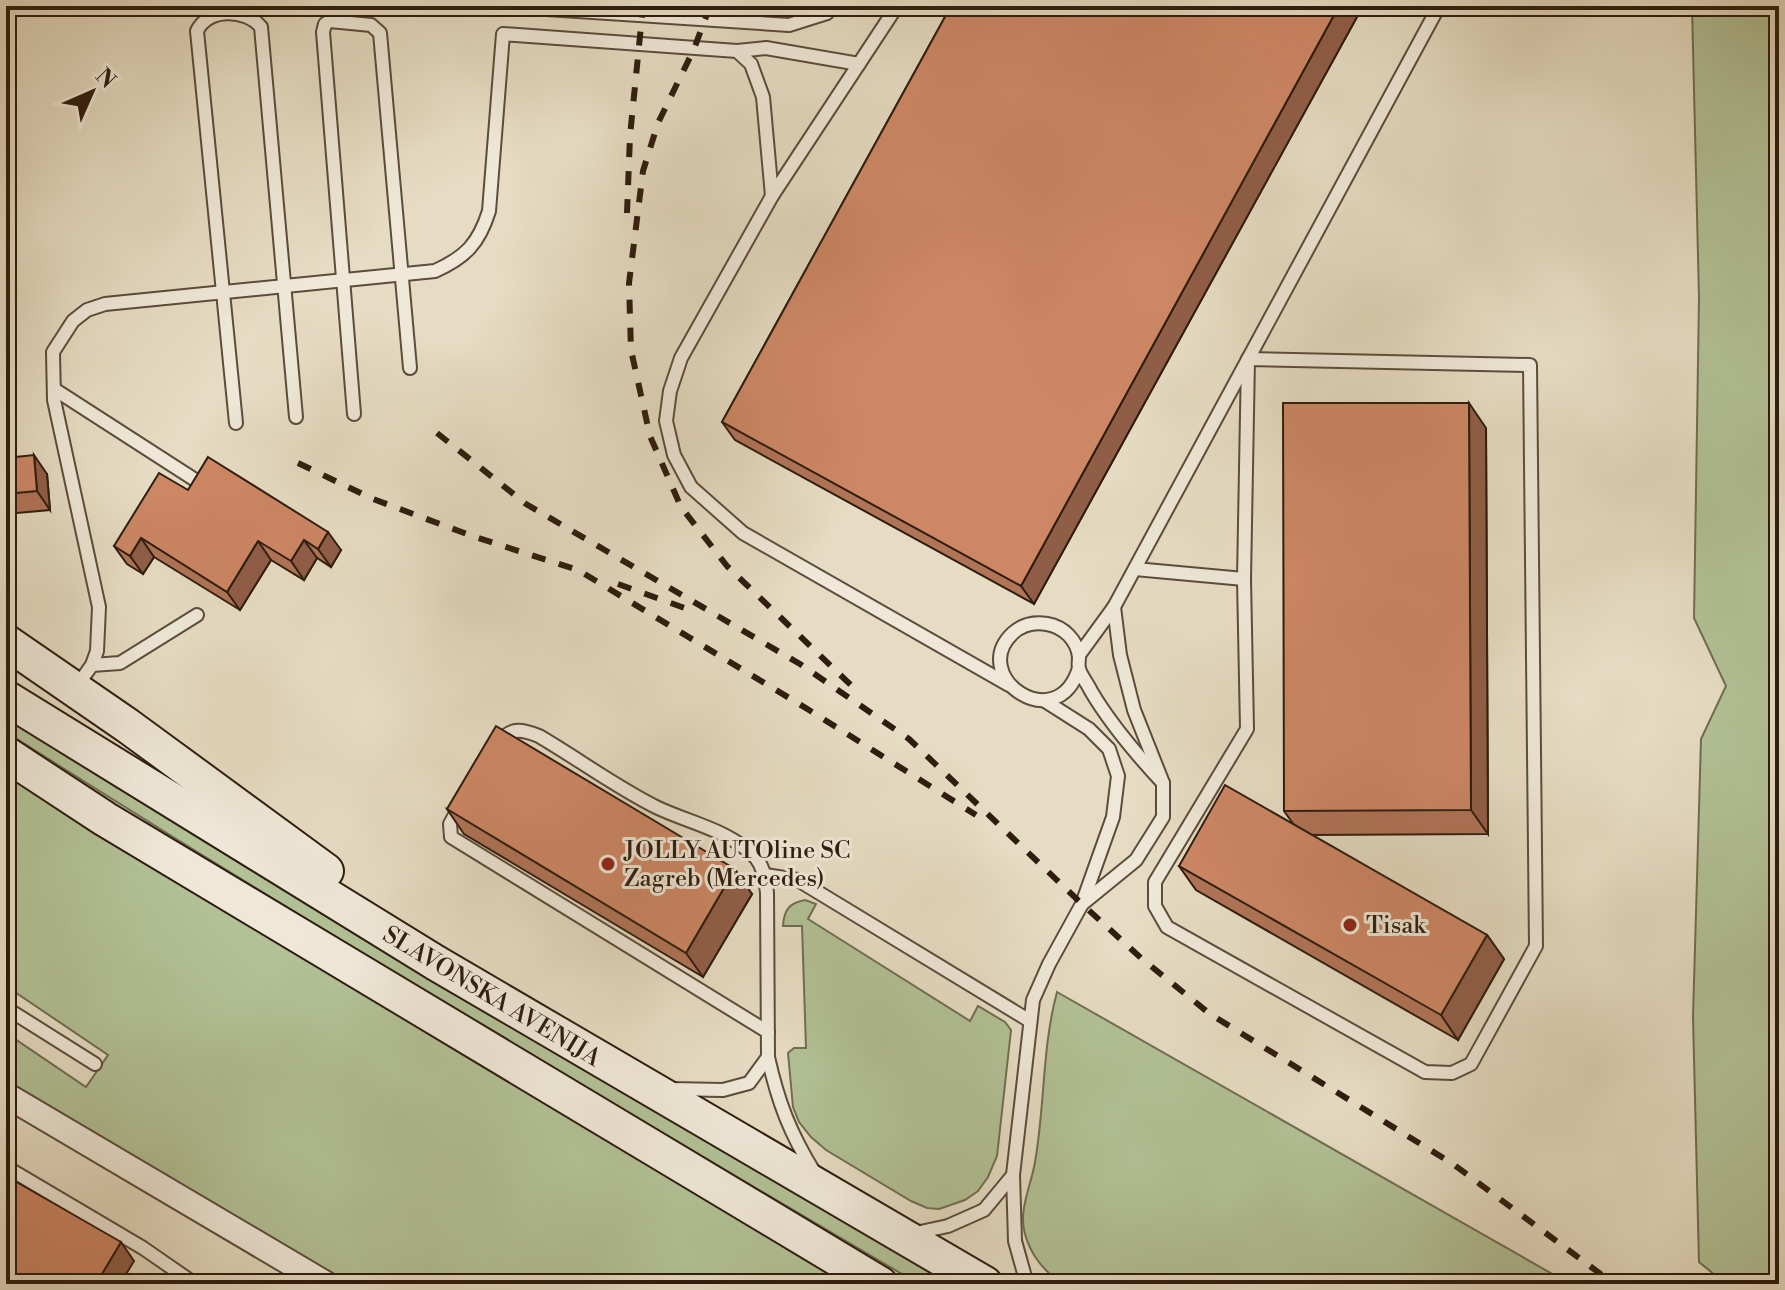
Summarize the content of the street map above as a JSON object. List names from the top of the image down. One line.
{"streets":{"main road":["SLAVONSKA AVENIJA"]},"places":["JOLLY AUTOline SC Zagreb (Mercedes)","Tisak"],"north":"top right"}
